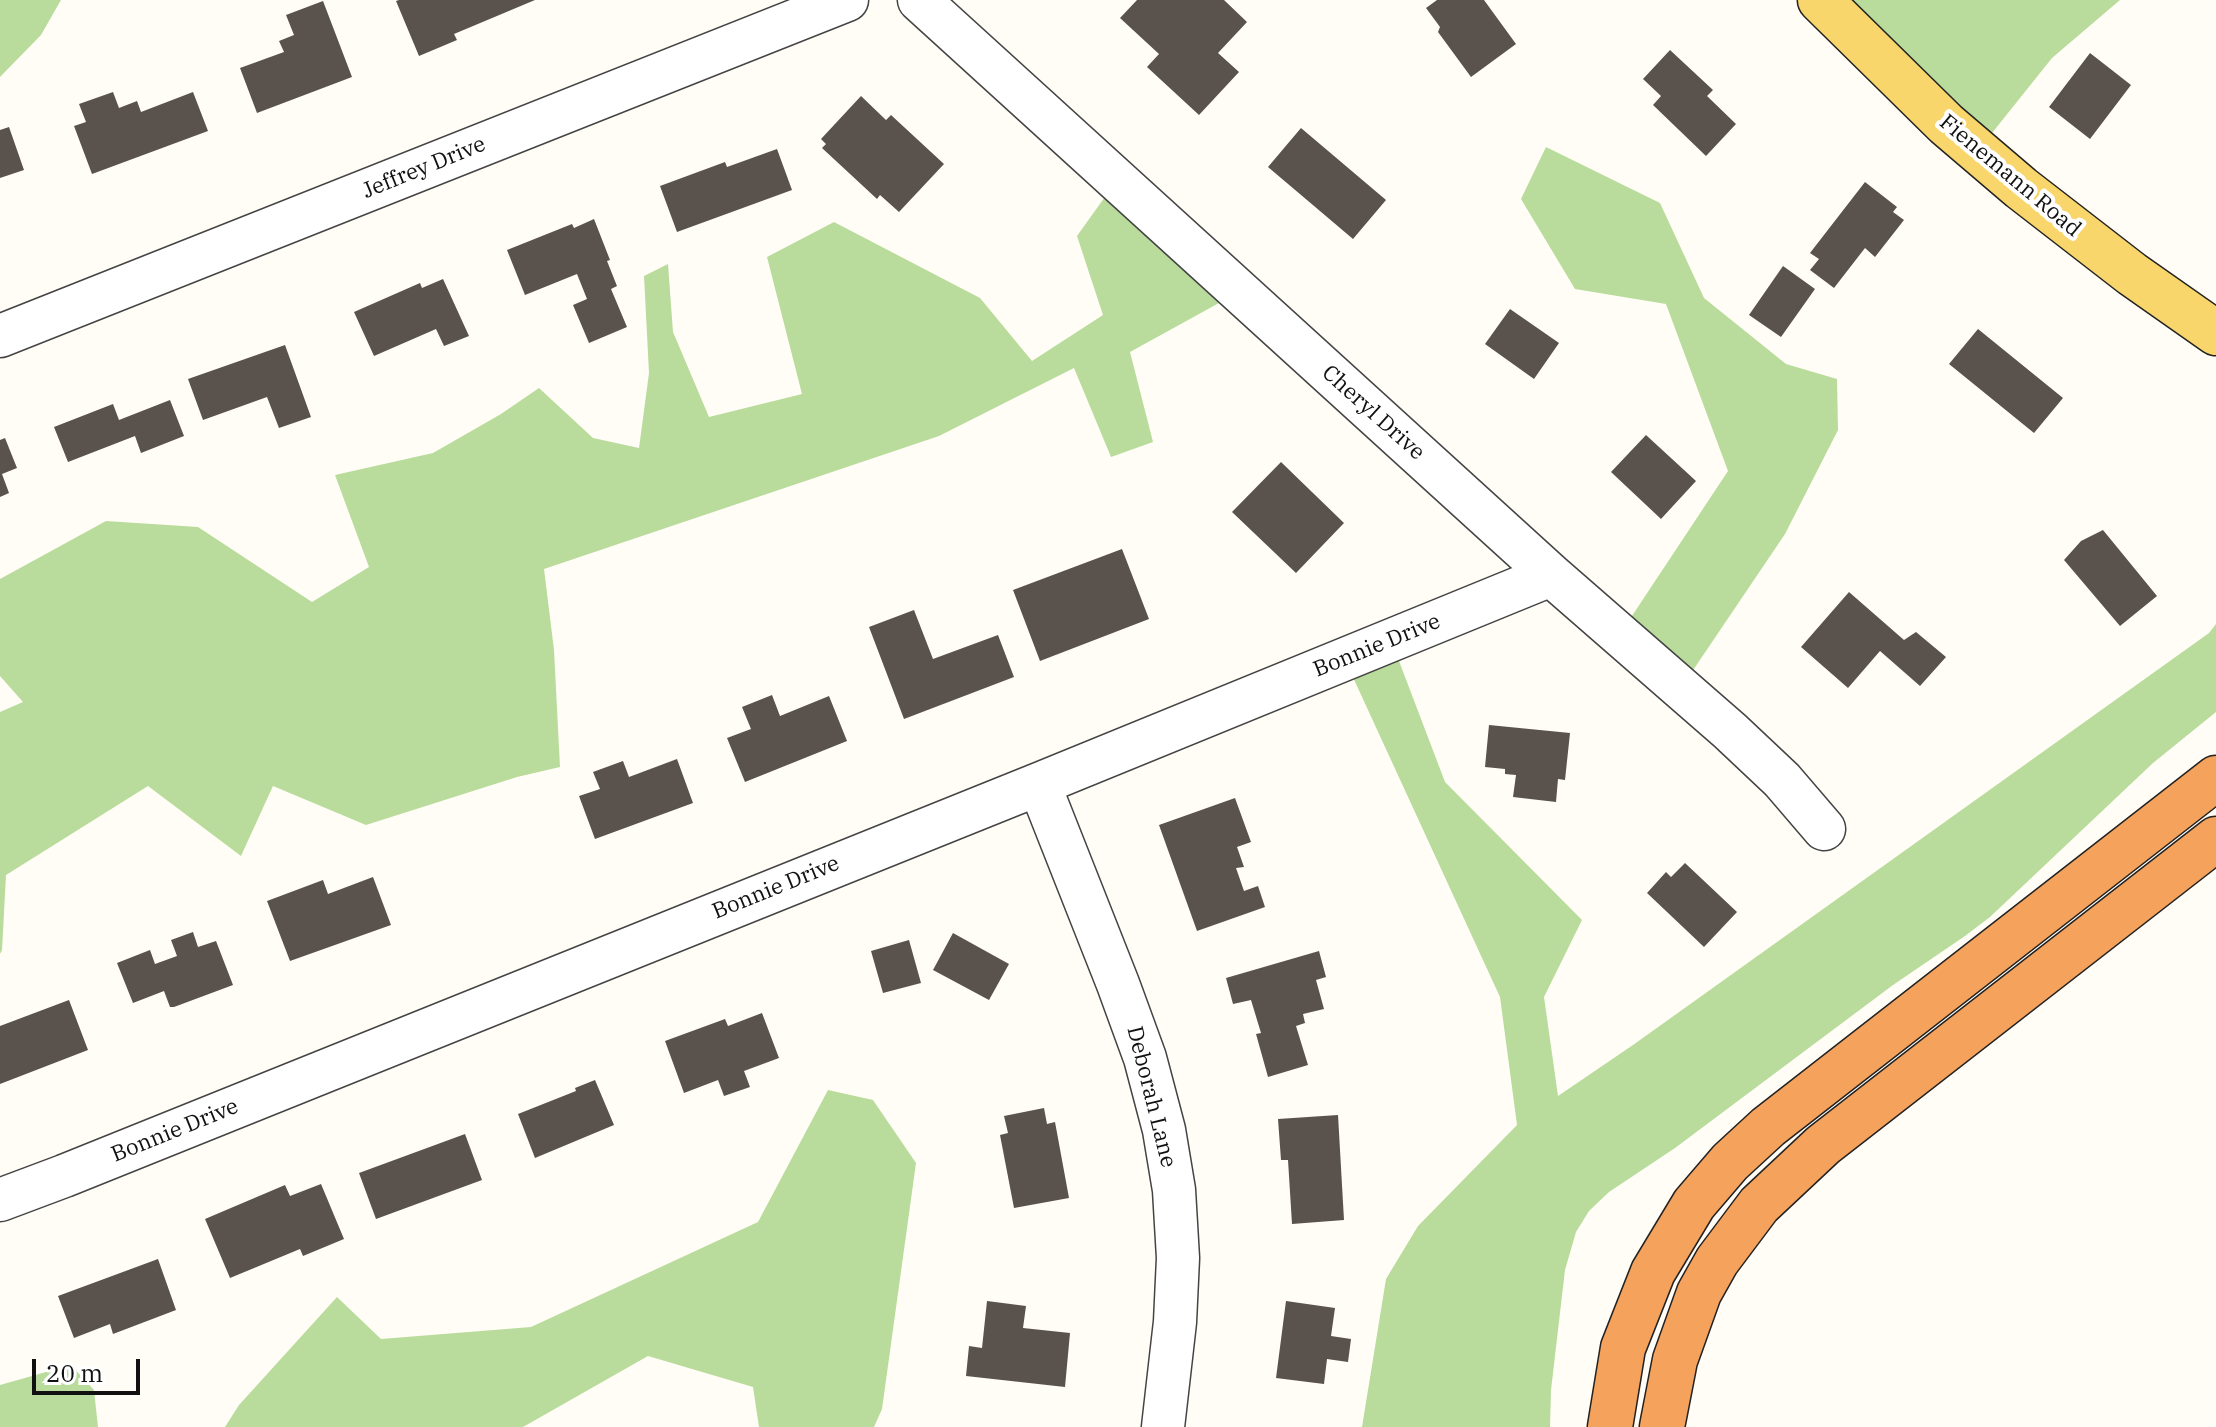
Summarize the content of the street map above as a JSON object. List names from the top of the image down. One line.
{"streets":{"main road":["Fienemann Road"],"street":["Jeffrey Drive","Cheryl Drive","Bonnie Drive","Deborah Lane"]},"crossings":[["Cheryl Drive","Bonnie Drive"],["Bonnie Drive","Deborah Lane"]],"scale_bar":"20 m"}
